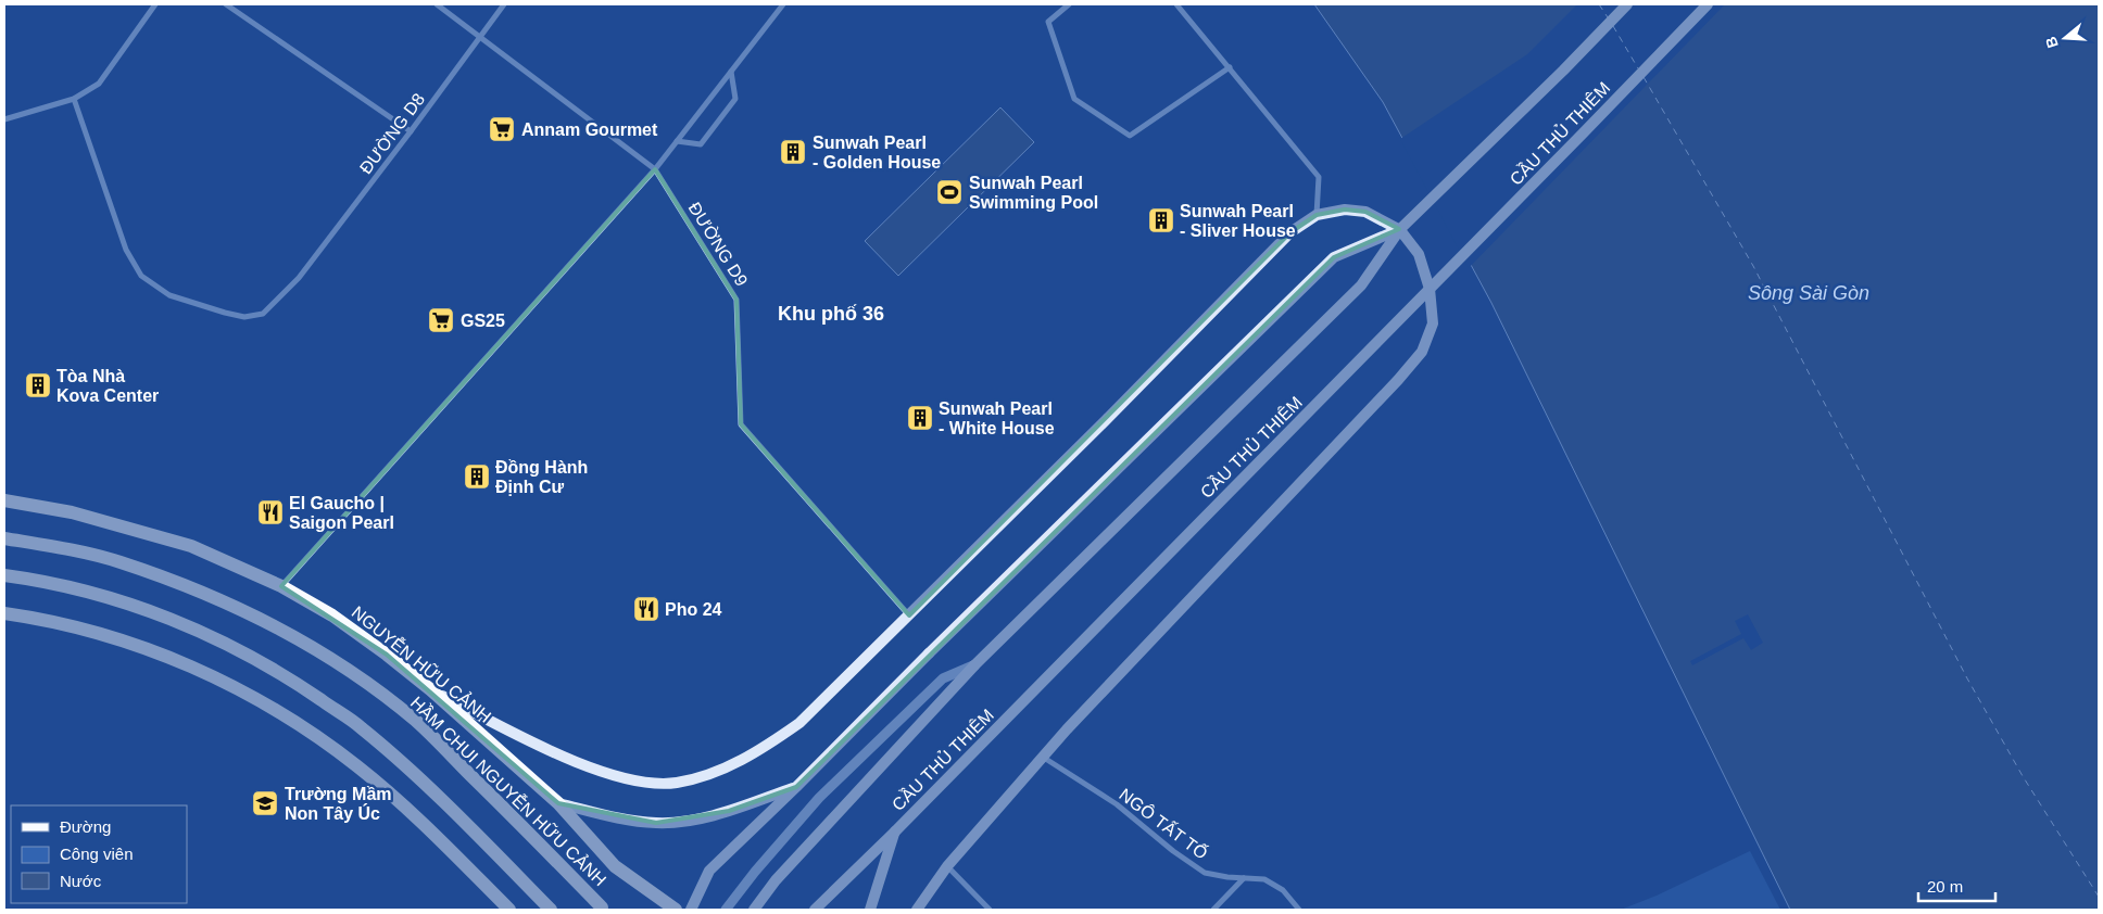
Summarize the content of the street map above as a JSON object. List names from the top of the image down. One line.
{"streets":{"main road":["CẦU THỦ THIÊM","NGUYỄN HỮU CẢNH","HẦM CHUI NGUYỄN HỮU CẢNH"],"street":["ĐƯỜNG D8","ĐƯỜNG D9","NGÔ TẤT TỐ"]},"crossings":[["ĐƯỜNG D8","ĐƯỜNG D9"]],"districts":["Khu phố 36"],"water":["Sông Sài Gòn"],"places":{"supermarket":["Annam Gourmet","GS25"],"building":["Sunwah Pearl - Golden House","Sunwah Pearl - Sliver House","Tòa Nhà Kova Center","Sunwah Pearl - White House","Đồng Hành Định Cư"],"sports":["Sunwah Pearl Swimming Pool"],"restaurant":["El Gaucho | Saigon Pearl","Pho 24"],"school or university":["Trường Mầm Non Tây Úc"]},"legend":["Đường","Công viên","Nước"],"scale_bar":"20 m","north":"left"}
